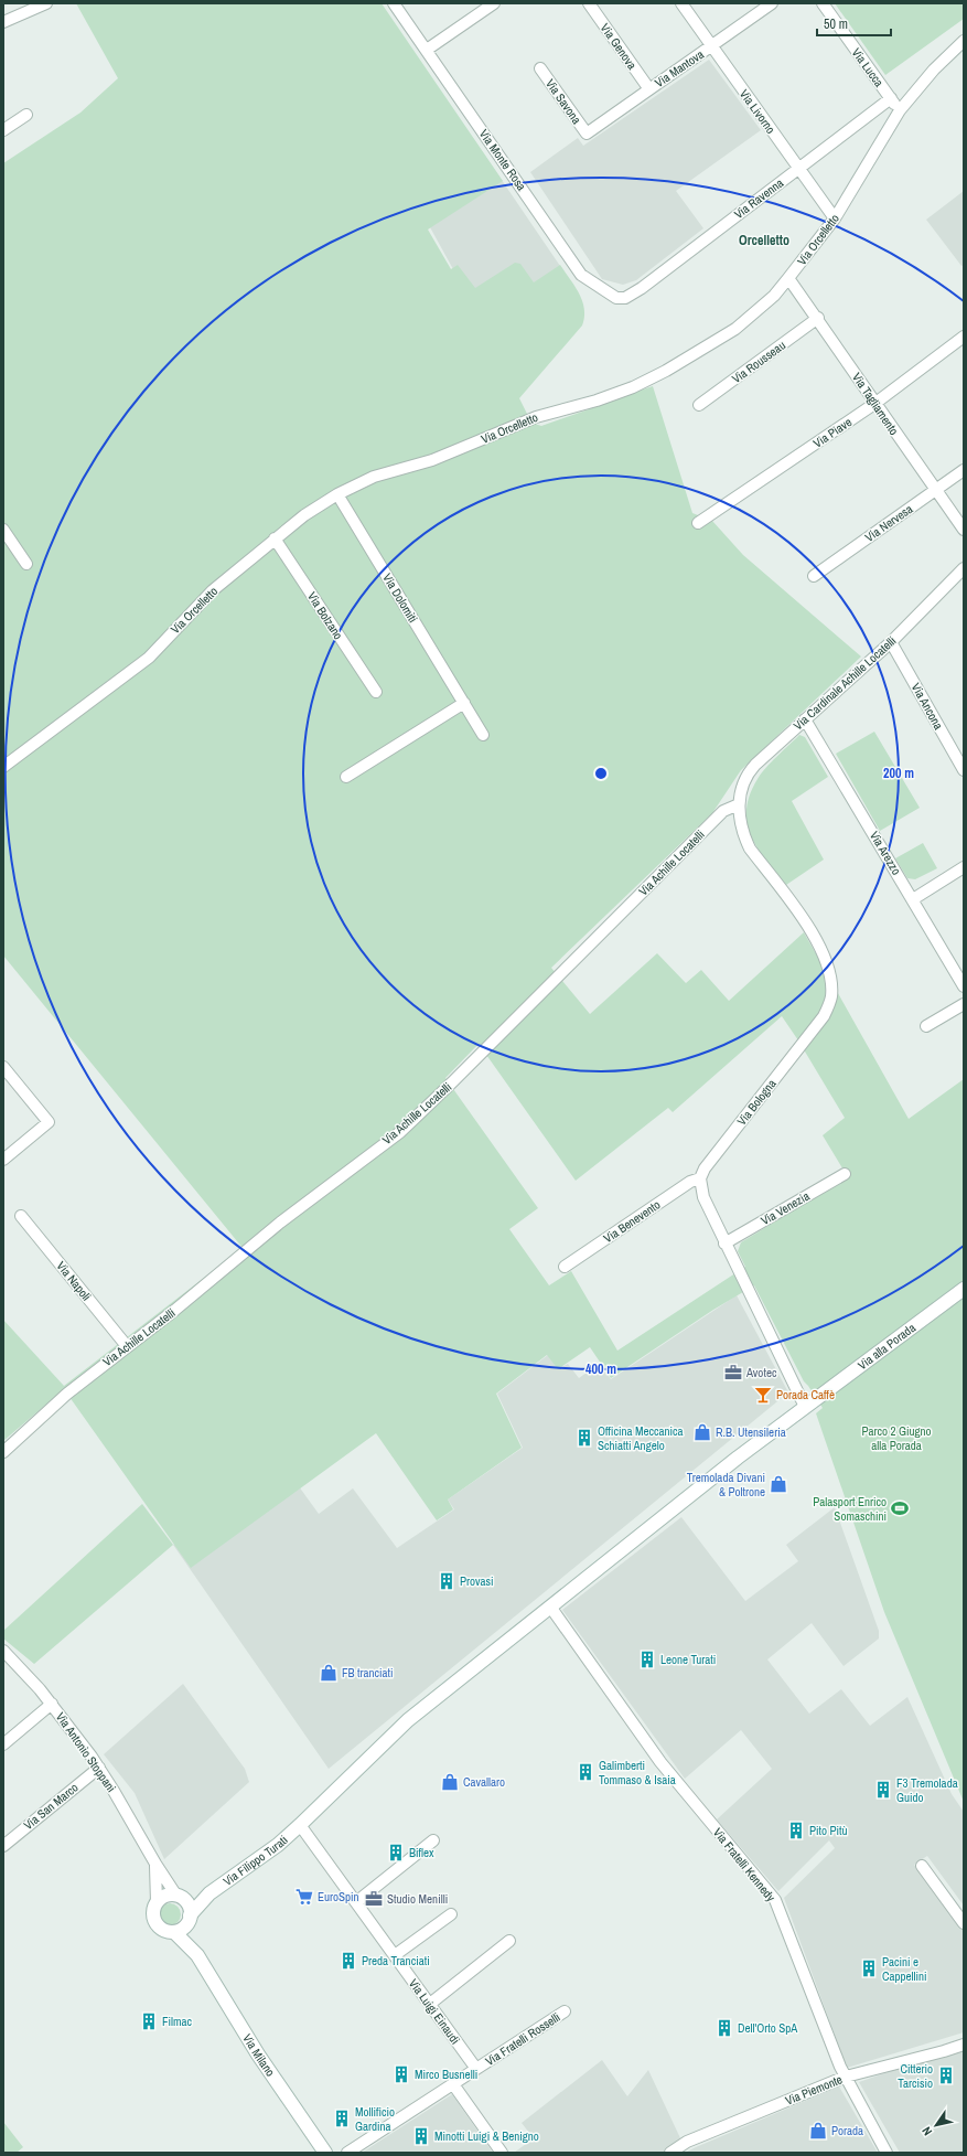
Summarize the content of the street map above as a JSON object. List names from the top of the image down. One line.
{"streets":{"street":["Via Genova","Via Lucca","Via Mantova","Via Savona","Via Livorno","Via Monte Rosa","Via Ravenna","Via Orcelletto","Via Rousseau","Via Tagliamento","Via Piave","Via Nervesa","Via Dolomiti","Via Bolzano","Via Cardinale Achille Locatelli","Via Ancona","Via Arezzo","Via Achille Locatelli","Via Bologna","Via Venezia","Via Benevento","Via Napoli","Via alla Porada","Via Antonio Stoppani","Via San Marco","Via Filippo Turati","Via Fratelli Kennedy","Via Luigi Einaudi","Via Fratelli Rosselli","Via Milano","Via Piemonte"]},"crossings":[["Via Genova","Via Mantova"],["Via Lucca","Via Ravenna"],["Via Lucca","Via Orcelletto"],["Via Mantova","Via Savona"],["Via Mantova","Via Livorno"],["Via Livorno","Via Ravenna"],["Via Livorno","Via Orcelletto"],["Via Monte Rosa","Via Ravenna"],["Via Orcelletto","Via Tagliamento"],["Via Orcelletto","Via Dolomiti"],["Via Orcelletto","Via Bolzano"],["Via Rousseau","Via Tagliamento"],["Via Tagliamento","Via Piave"],["Via Tagliamento","Via Nervesa"],["Via Cardinale Achille Locatelli","Via Ancona"],["Via Cardinale Achille Locatelli","Via Arezzo"],["Via Cardinale Achille Locatelli","Via Achille Locatelli"],["Via Cardinale Achille Locatelli","Via Bologna"],["Via Achille Locatelli","Via Bologna"],["Via Achille Locatelli","Via Napoli"],["Via Bologna","Via Benevento"],["Via alla Porada","Via Filippo Turati"],["Via alla Porada","Via Fratelli Kennedy"],["Via Antonio Stoppani","Via San Marco"],["Via Antonio Stoppani","Via Filippo Turati"],["Via Antonio Stoppani","Via Milano"],["Via Filippo Turati","Via Fratelli Kennedy"],["Via Filippo Turati","Via Luigi Einaudi"],["Via Filippo Turati","Via Milano"],["Via Fratelli Kennedy","Via Piemonte"],["Via Luigi Einaudi","Via Fratelli Rosselli"]],"districts":["Orcelletto"],"parks":["Parco 2 Giugno alla Porada"],"places":{"office":["Avotec","Studio Menilli"],"bar":["Porada Caffè"],"shop":["R.B. Utensileria","Tremolada Divani & Poltrone","FB tranciati","Cavallaro","Porada"],"building":["Officina Meccanica Schiatti Angelo","Provasi","Leone Turati","Galimberti Tommaso & Isaia","F3 Tremolada Guido","Pito Pitù","Biflex","Preda Tranciati","Pacini e Cappellini","Filmac","Dell'Orto SpA","Mirco Busnelli","Citterio Tarcisio","Mollificio Gardina","Minotti Luigi & Benigno"],"sports":["Palasport Enrico Somaschini"],"supermarket":["EuroSpin"]},"scale_bar":"50 m","north":"bottom left","rings":["200 m","400 m"]}
